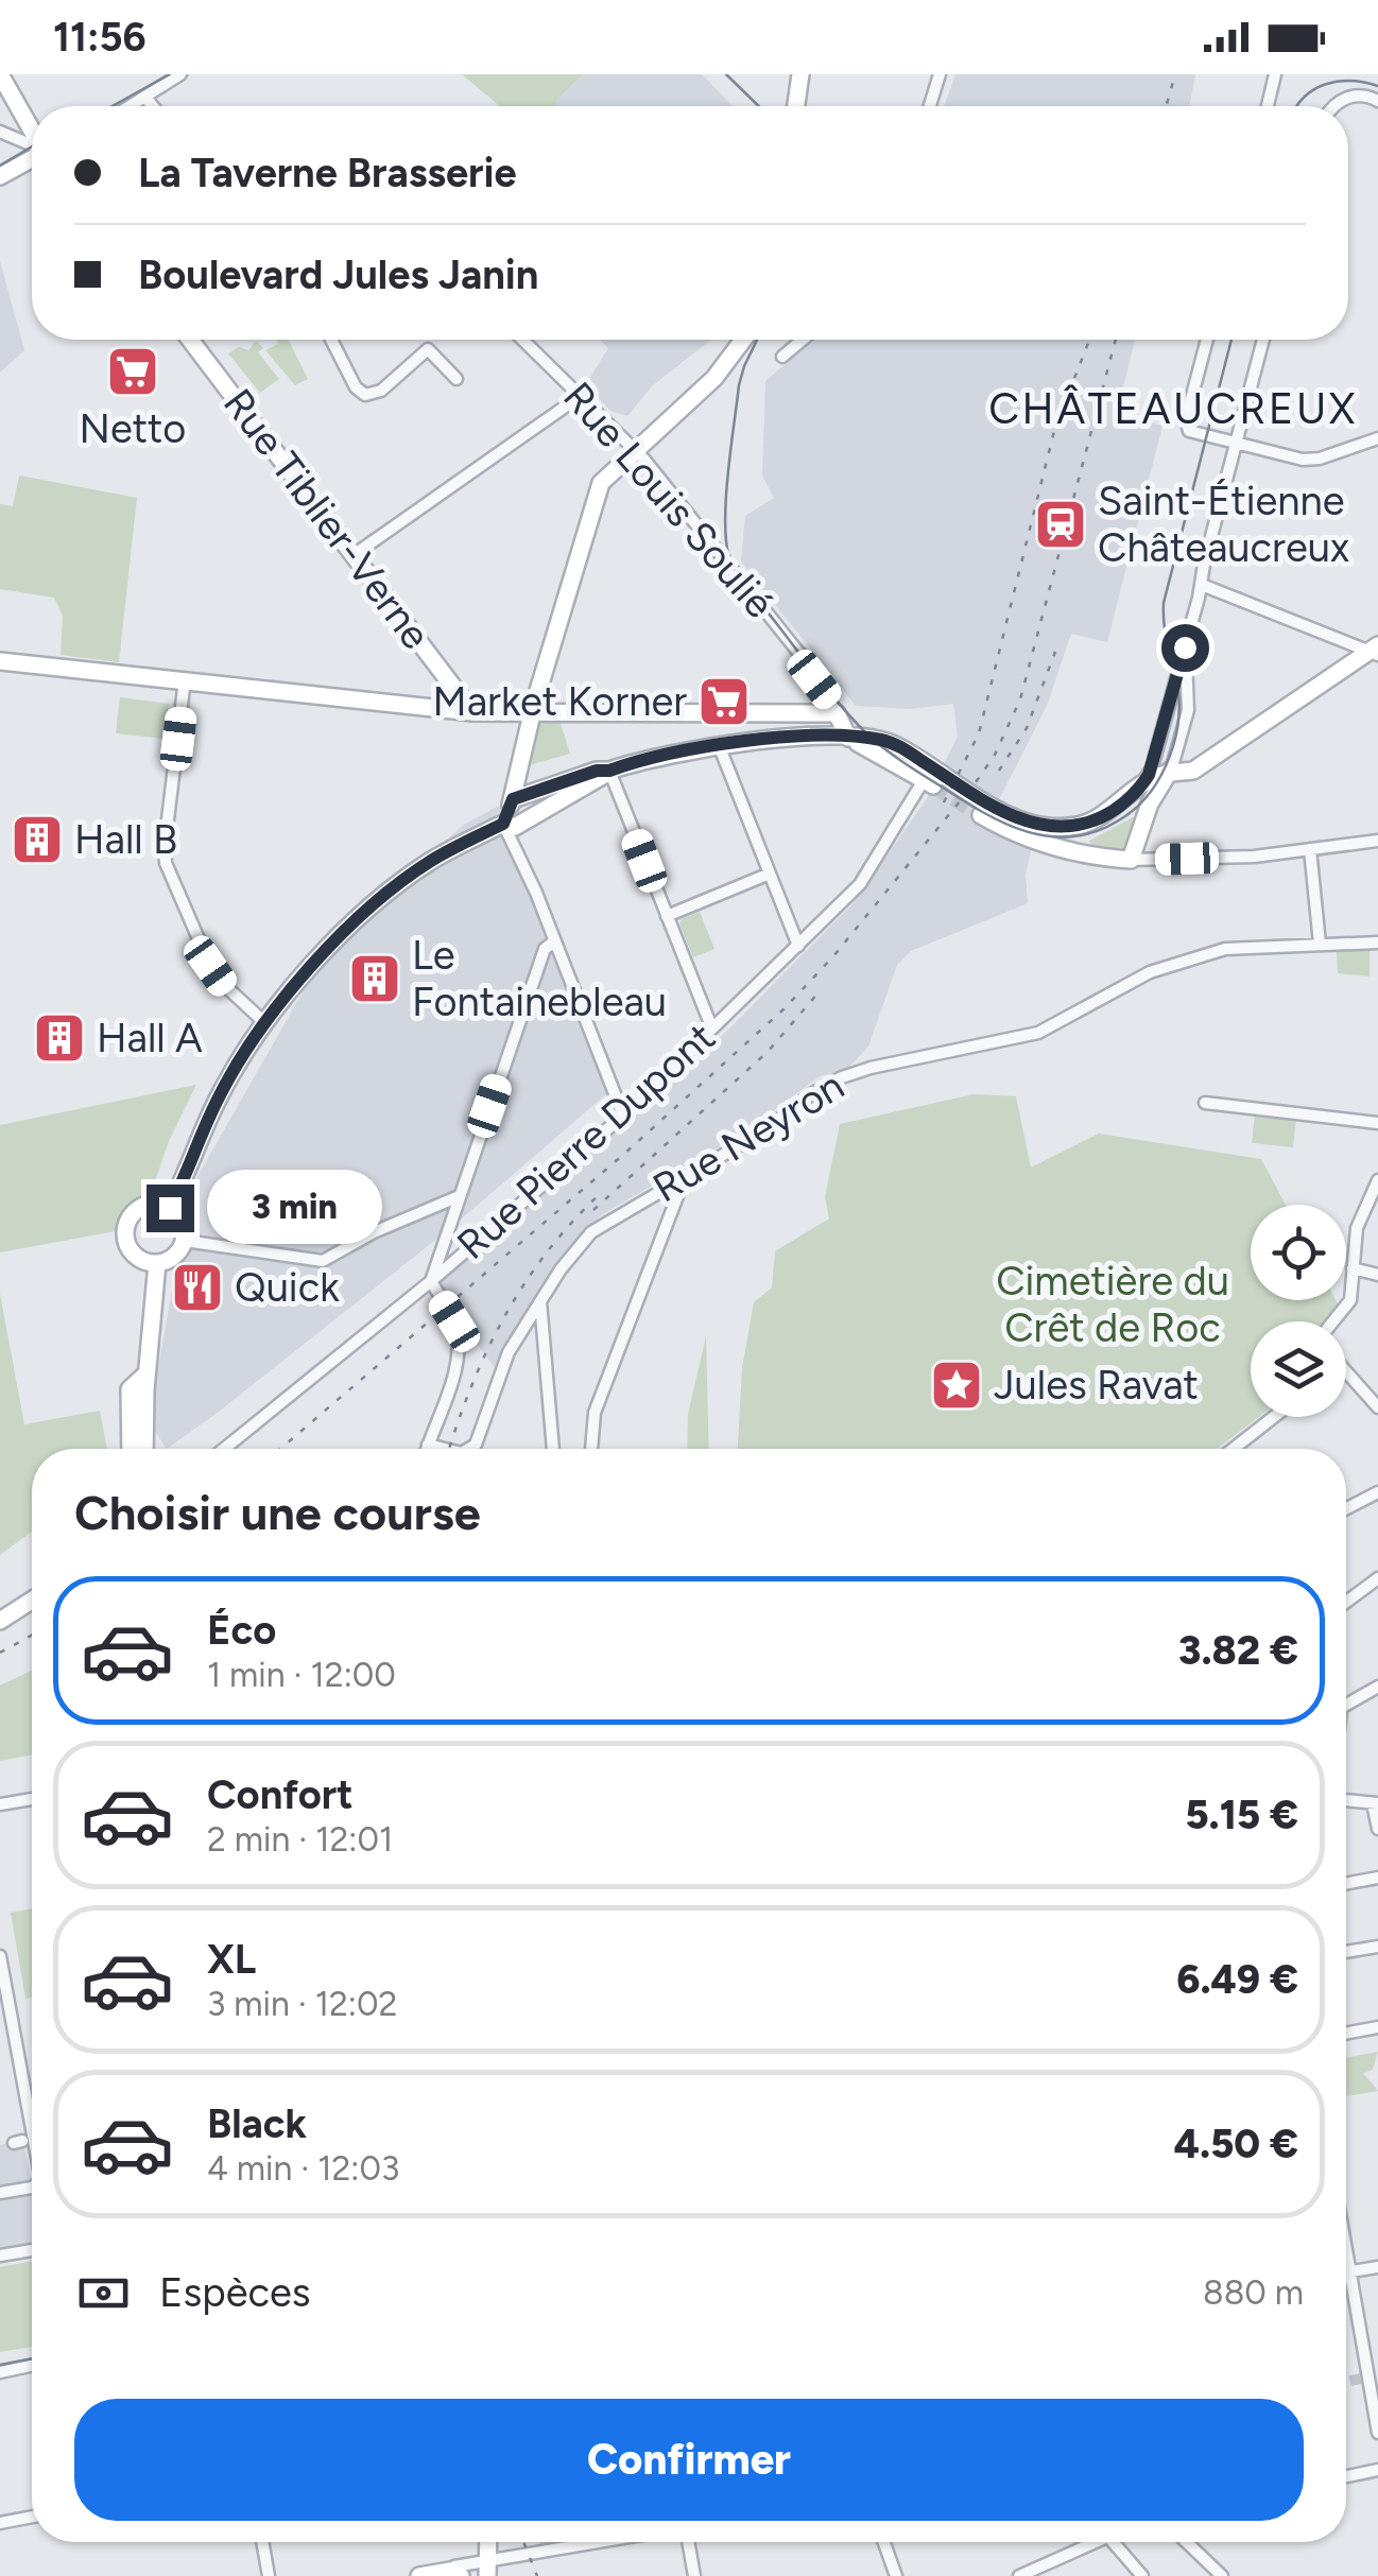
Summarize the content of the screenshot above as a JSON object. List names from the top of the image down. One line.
{"streets":{"main road":["Rue Louis Soulié","Rue Tiblier-Verne"],"street":["Rue Neyron","Rue Pierre Dupont"]},"districts":["CHÂTEAUCREUX"],"parks":["Cimetière du Crêt de Roc"],"places":{"supermarket":["Netto","Market Korner"],"station":["Saint-Étienne Châteaucreux"],"building":["Hall B","Le Fontainebleau","Hall A"],"restaurant":["Quick"],"place":["Jules Ravat"]},"page":{"status":"11:56","banner":["La Taverne Brasserie","Boulevard Jules Janin"],"bubble":"3 min","heading":"Choisir une course","list":[{"name":"Éco","note":"1 min · 12:00","value":"3.82 €"},{"name":"Confort","note":"2 min · 12:01","value":"5.15 €"},{"name":"XL","note":"3 min · 12:02","value":"6.49 €"},{"name":"Black","note":"4 min · 12:03","value":"4.50 €"}],"pay":["Espèces","880 m"],"buttons":"Confirmer"}}
